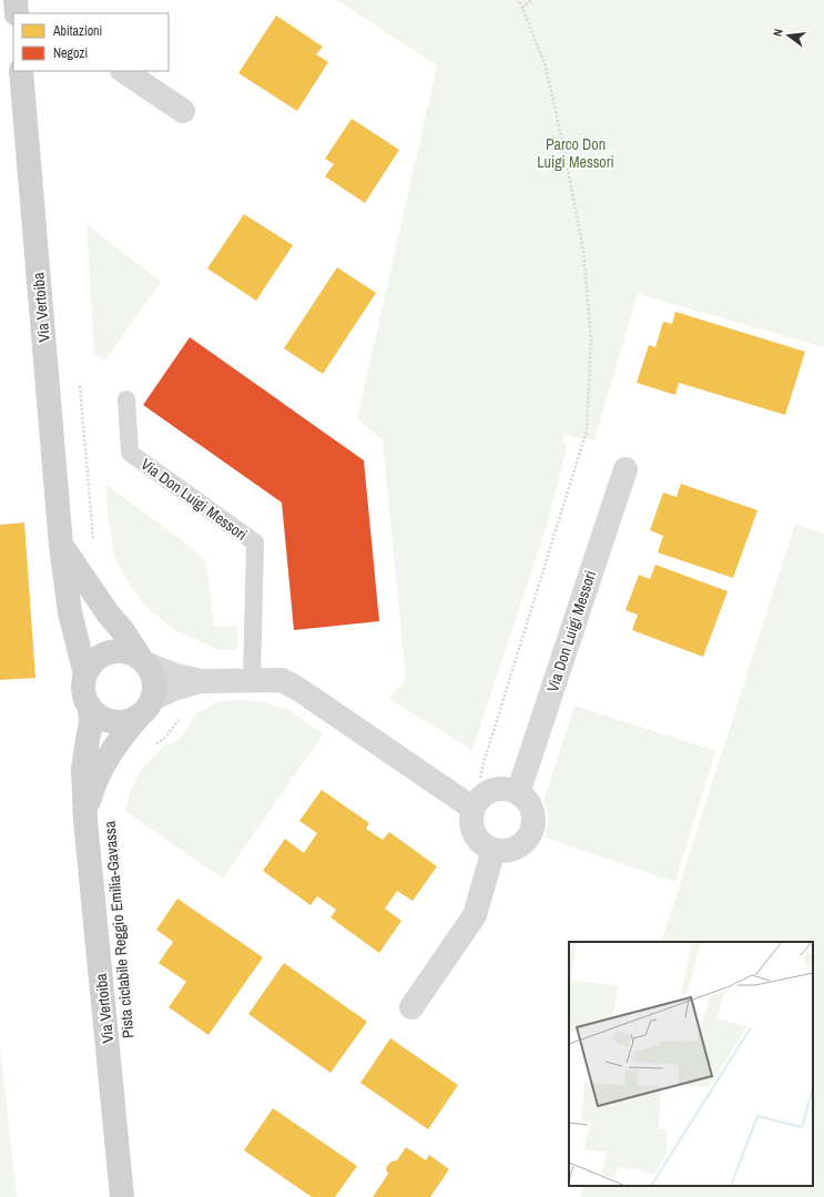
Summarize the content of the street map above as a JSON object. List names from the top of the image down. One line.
{"streets":{"main road":["Via Vertoiba"],"street":["Via Don Luigi Messori"]},"parks":["Parco Don Luigi Messori"],"legend":["Abitazioni","Negozi"],"north":"left"}
